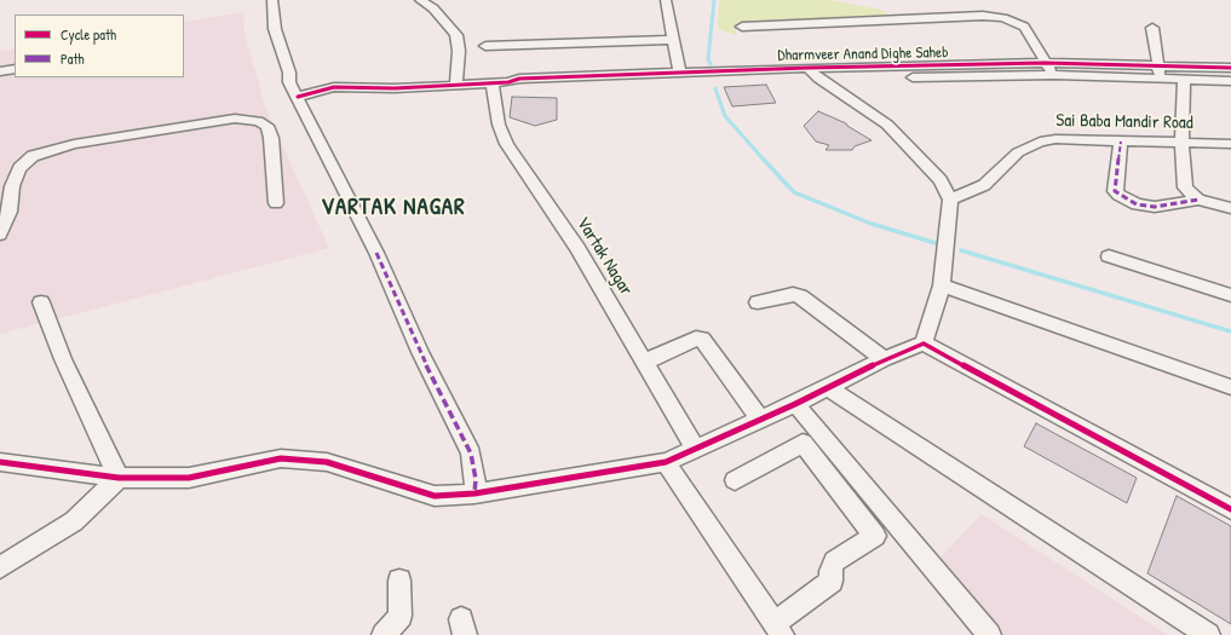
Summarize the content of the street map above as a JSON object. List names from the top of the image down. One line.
{"streets":{"street":["Dharmveer Anand Dighe Saheb","Sai Baba Mandir Road","Vartak Nagar"]},"crossings":[["Dharmveer Anand Dighe Saheb","Vartak Nagar"]],"districts":["VARTAK NAGAR"],"legend":["Cycle path","Path"]}
